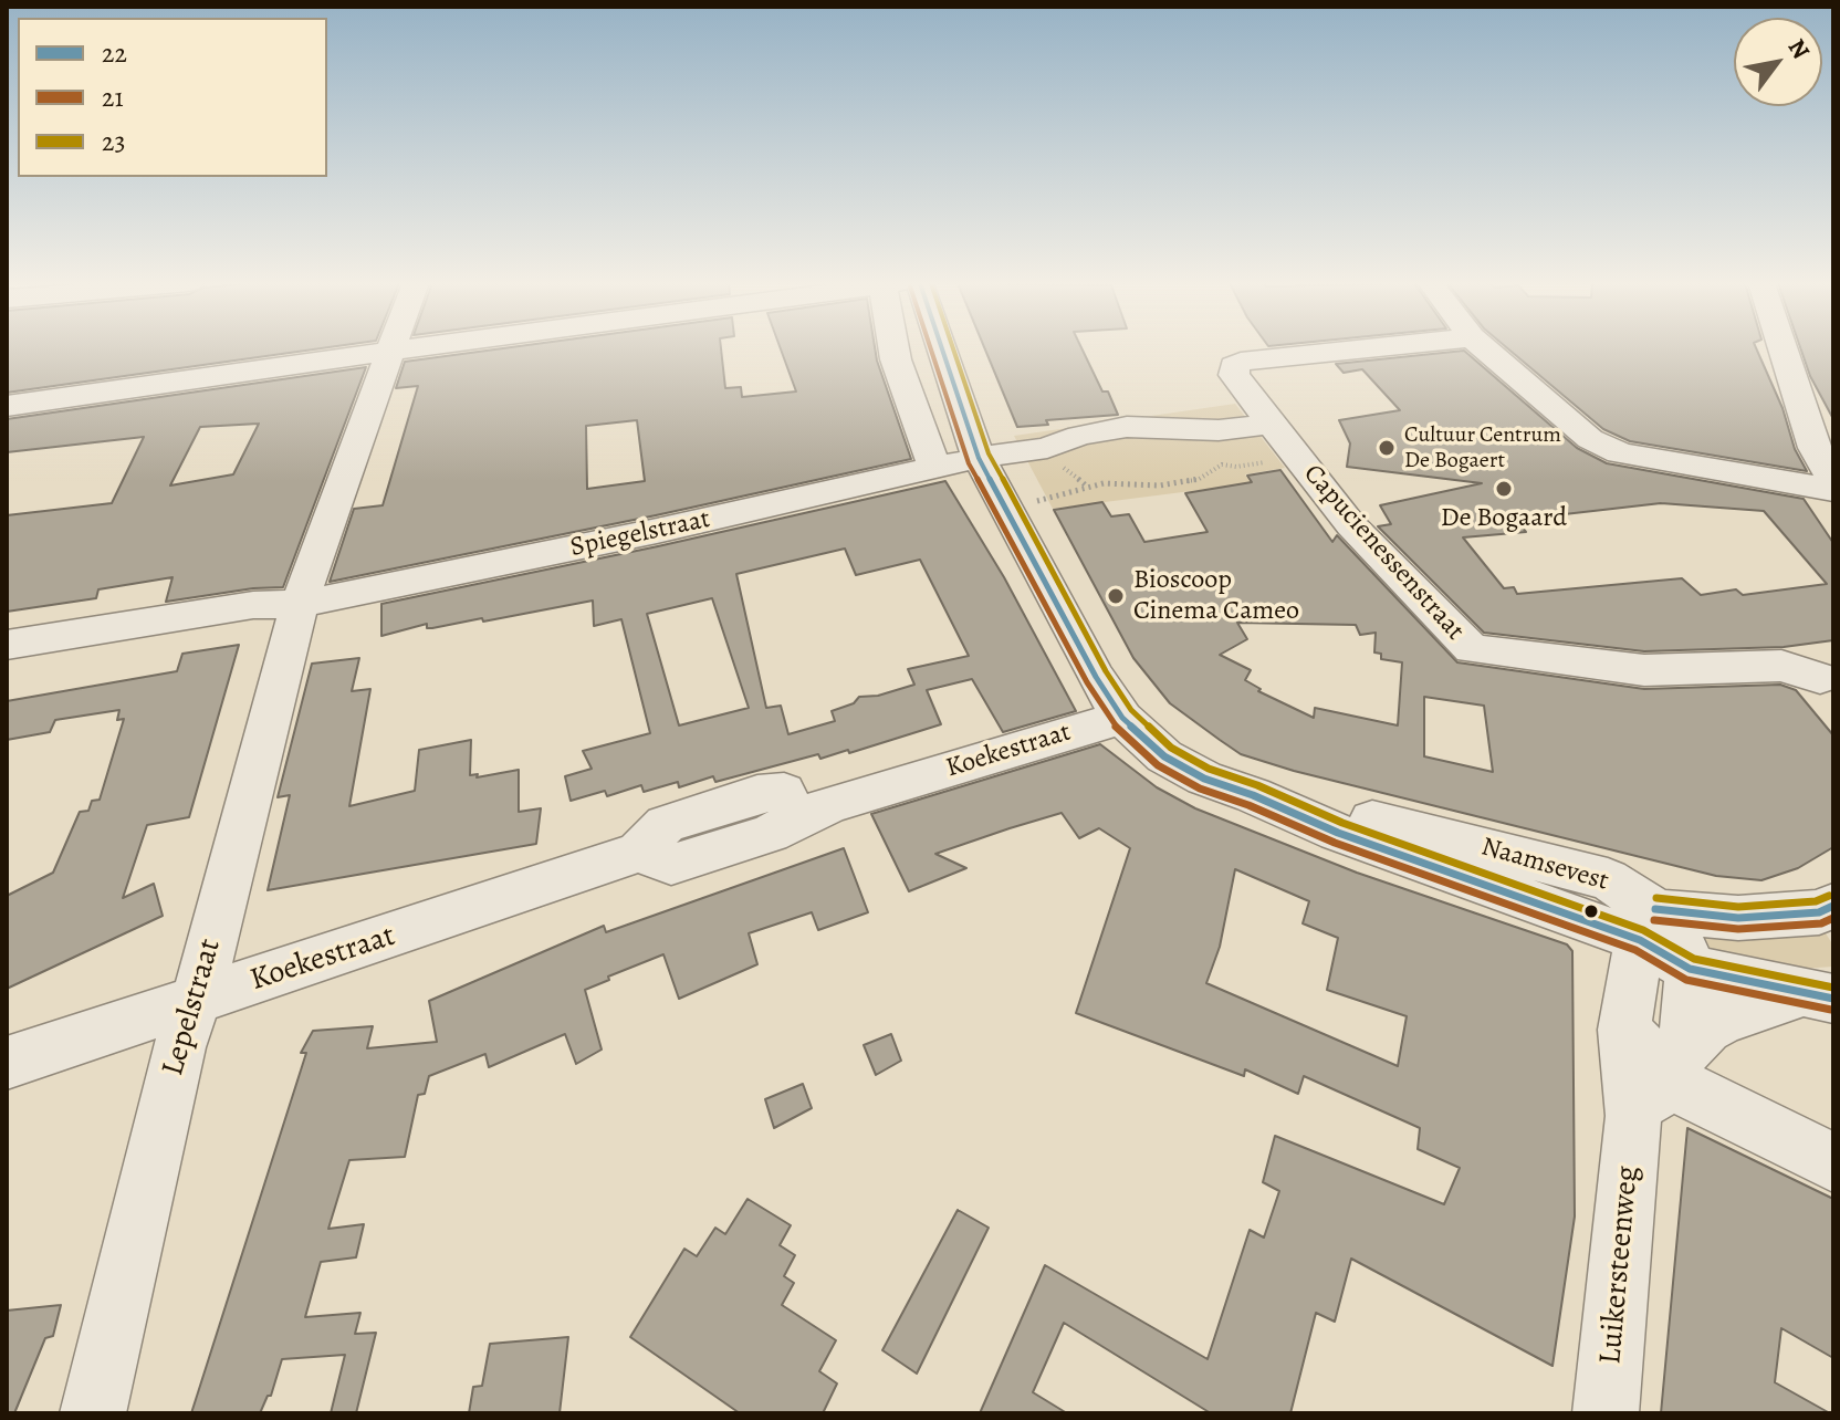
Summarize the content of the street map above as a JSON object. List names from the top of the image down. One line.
{"streets":{"street":["Spiegelstraat","Capucienessenstraat","Koekestraat","Naamsevest","Lepelstraat","Luikersteenweg"]},"crossings":[["Spiegelstraat","Capucienessenstraat"],["Spiegelstraat","Naamsevest"],["Spiegelstraat","Lepelstraat"],["Koekestraat","Naamsevest"],["Koekestraat","Lepelstraat"],["Naamsevest","Luikersteenweg"]],"places":["Cultuur Centrum De Bogaert","De Bogaard","Bioscoop Cinema Cameo"],"lines":["transit line 22","transit line 21","transit line 23"],"legend":["22","21","23"],"north":"top right"}
